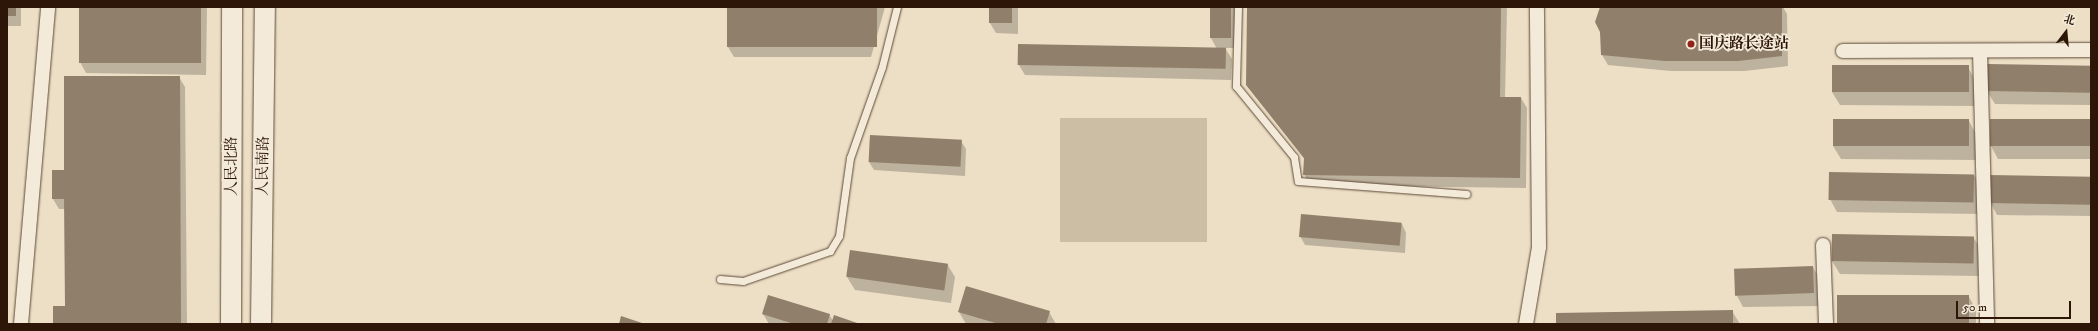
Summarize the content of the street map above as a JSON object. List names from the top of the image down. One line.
{"streets":{"main road":["人民北路","人民南路"]},"places":["国庆路长途站"],"scale_bar":"50 m","north":"top"}
